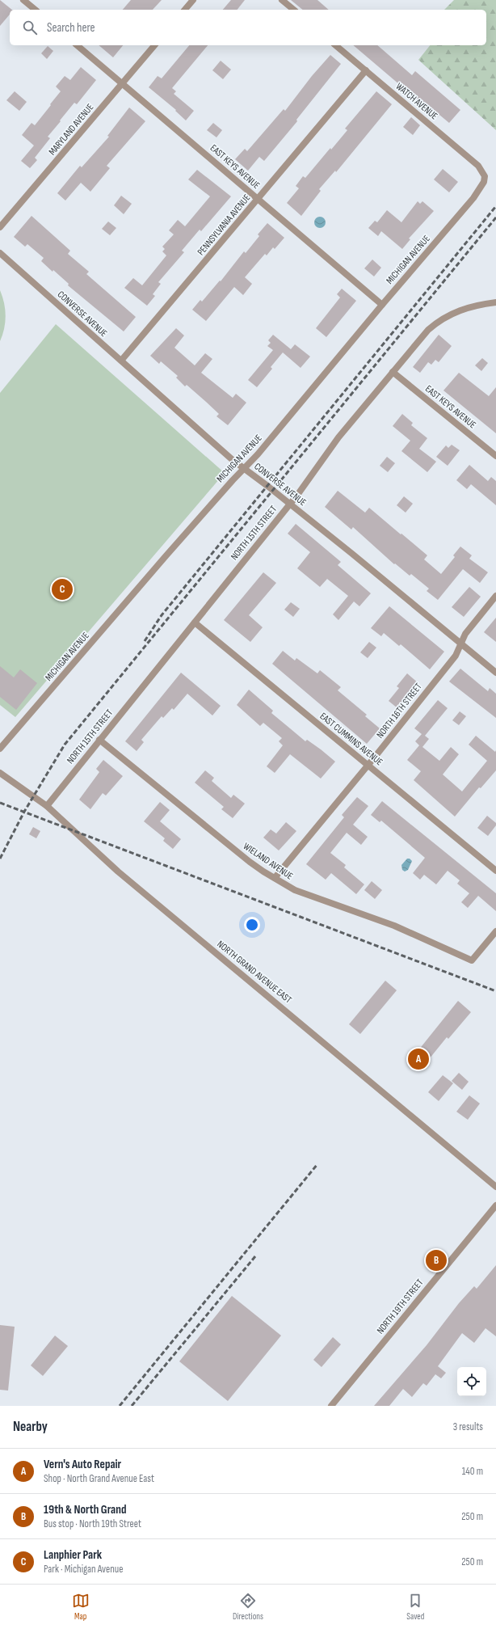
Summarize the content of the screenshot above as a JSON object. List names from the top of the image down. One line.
{"streets":{"street":["WATCH AVENUE","MARYLAND AVENUE","EAST KEYS AVENUE","PENNSYLVANIA AVENUE","MICHIGAN AVENUE","CONVERSE AVENUE","NORTH 15TH STREET","NORTH 16TH STREET","EAST CUMMINS AVENUE","WIELAND AVENUE","NORTH GRAND AVENUE EAST","NORTH 19TH STREET"]},"crossings":[["WATCH AVENUE","PENNSYLVANIA AVENUE"],["WATCH AVENUE","MICHIGAN AVENUE"],["MARYLAND AVENUE","EAST KEYS AVENUE"],["EAST KEYS AVENUE","PENNSYLVANIA AVENUE"],["EAST KEYS AVENUE","MICHIGAN AVENUE"],["EAST KEYS AVENUE","NORTH 15TH STREET"],["PENNSYLVANIA AVENUE","CONVERSE AVENUE"],["MICHIGAN AVENUE","CONVERSE AVENUE"],["CONVERSE AVENUE","NORTH 15TH STREET"],["CONVERSE AVENUE","NORTH 16TH STREET"],["NORTH 15TH STREET","EAST CUMMINS AVENUE"],["NORTH 15TH STREET","WIELAND AVENUE"],["NORTH 15TH STREET","NORTH GRAND AVENUE EAST"],["NORTH 16TH STREET","EAST CUMMINS AVENUE"],["NORTH 16TH STREET","WIELAND AVENUE"]],"page":{"search":"Search here","pins":["C","A","B"],"heading":["Nearby","3 results"],"list":[{"mark":"A","name":"Vern's Auto Repair","note":"Shop · North Grand Avenue East","value":"140 m"},{"mark":"B","name":"19th & North Grand","note":"Bus stop · North 19th Street","value":"250 m"},{"mark":"C","name":"Lanphier Park","note":"Park · Michigan Avenue","value":"250 m"}],"nav":["Map","Directions","Saved"]}}
